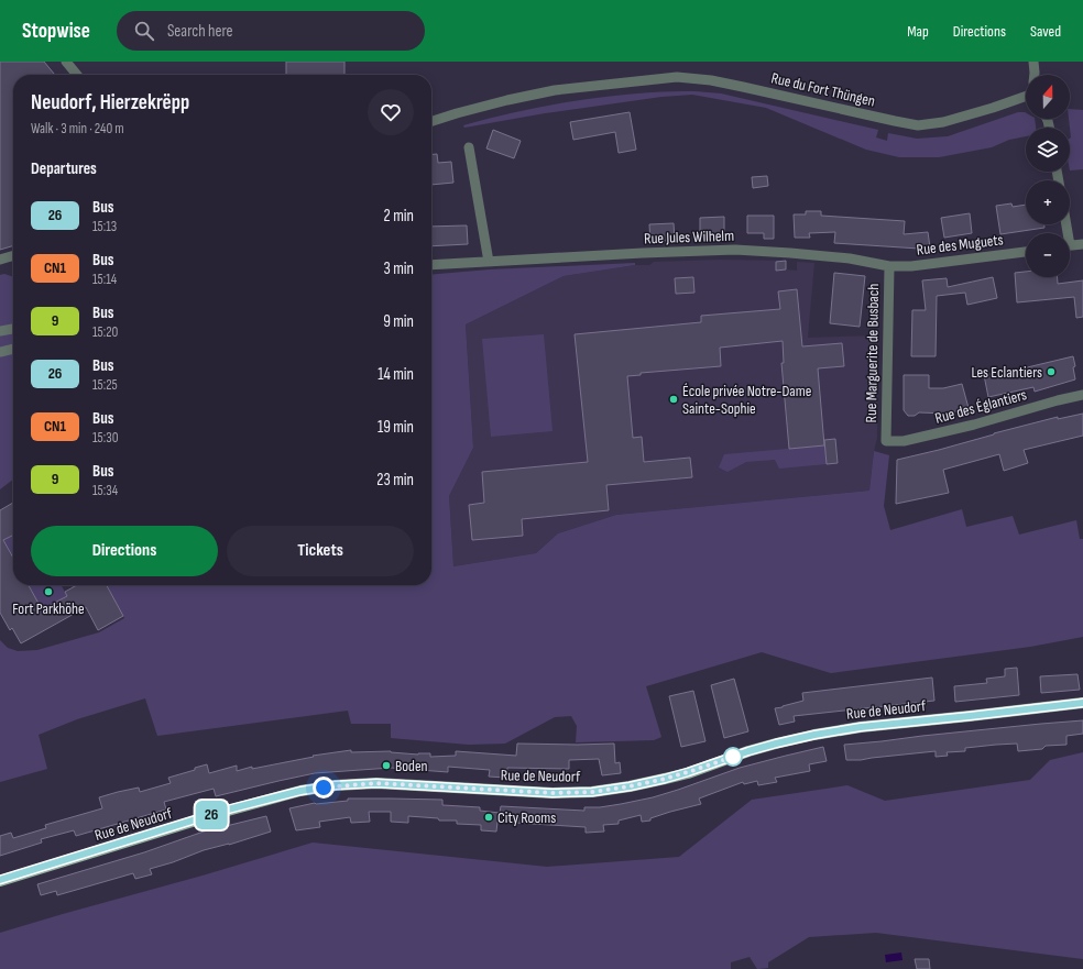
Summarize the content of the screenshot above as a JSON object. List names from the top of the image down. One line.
{"streets":{"main road":["Rue de Neudorf"],"street":["Rue du Fort Thüngen","Rue Jules Wilhelm","Rue des Muguets","Rue Marguerite de Busbach","Rue des Églantiers"]},"crossings":[["Rue Jules Wilhelm","Rue des Muguets"],["Rue Jules Wilhelm","Rue Marguerite de Busbach"],["Rue des Muguets","Rue Marguerite de Busbach"],["Rue Marguerite de Busbach","Rue des Églantiers"]],"places":["Les Eclantiers","École privée Notre-Dame Sainte-Sophie","Fort Parkhöhe","Boden","City Rooms"],"lines":["bus line 26"],"north":"top","page":{"header":"Stopwise","search":"Search here","nav":["Map","Directions","Saved"],"on_map":"26","map_buttons":["+","−"],"heading":[["Neudorf, Hierzekrëpp","Walk · 3 min · 240 m"],"Departures"],"list":[{"mark":"26","name":"Bus","note":"15:13","value":"2 min"},{"mark":"CN1","name":"Bus","note":"15:14","value":"3 min"},{"mark":"9","name":"Bus","note":"15:20","value":"9 min"},{"mark":"26","name":"Bus","note":"15:25","value":"14 min"},{"mark":"CN1","name":"Bus","note":"15:30","value":"19 min"},{"mark":"9","name":"Bus","note":"15:34","value":"23 min"}],"buttons":["Directions","Tickets"]}}
